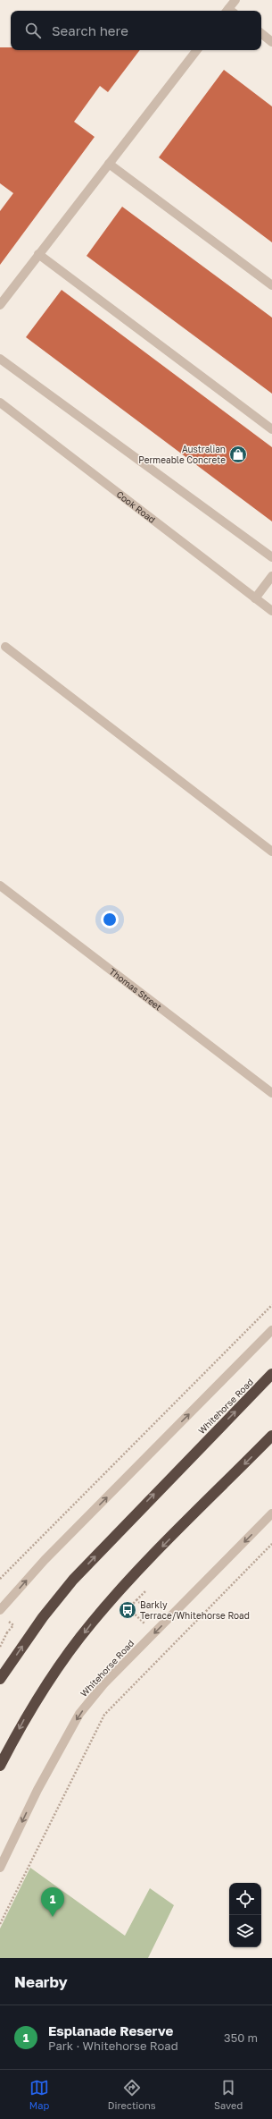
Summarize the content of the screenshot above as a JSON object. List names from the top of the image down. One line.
{"streets":{"highway":["Whitehorse Road"],"street":["Cook Road","Thomas Street"]},"places":{"shop":["Australian Permeable Concrete"],"bus stop":["Barkly Terrace/Whitehorse Road"]},"page":{"search":"Search here","pins":"1","heading":"Nearby","list":[{"mark":"1","name":"Esplanade Reserve","note":"Park · Whitehorse Road","value":"350 m"}],"nav":["Map","Directions","Saved"]}}
